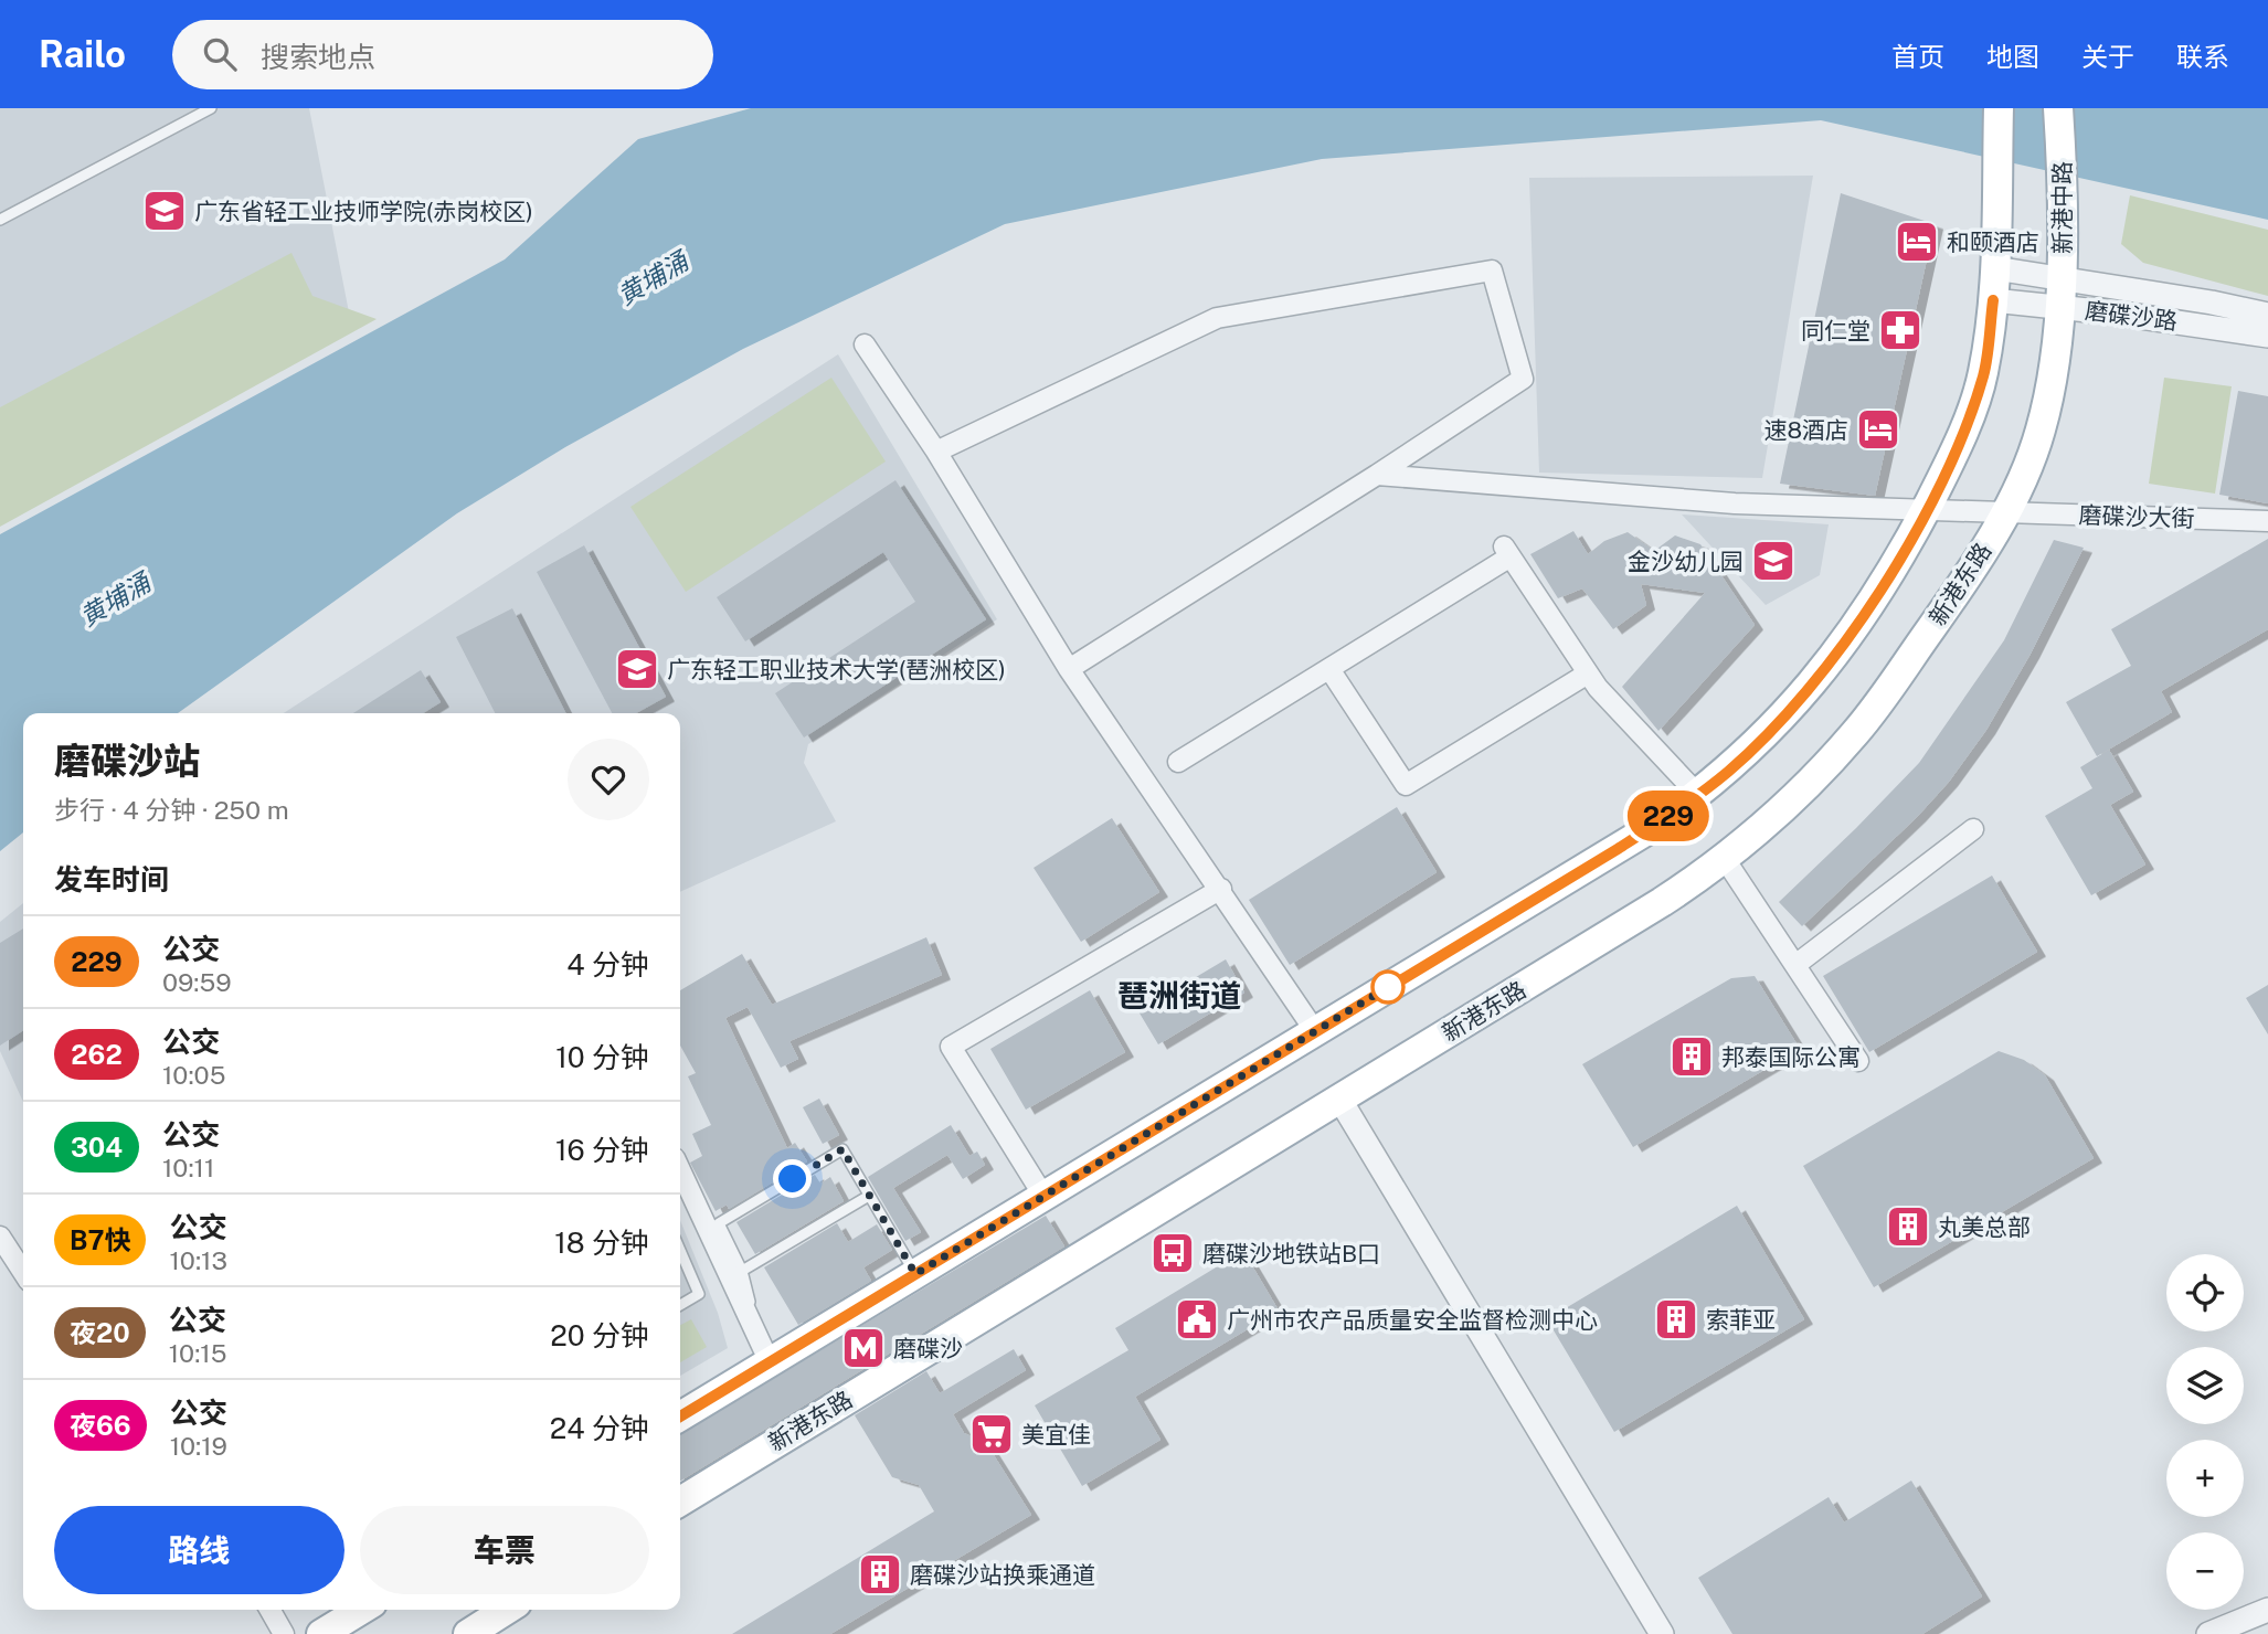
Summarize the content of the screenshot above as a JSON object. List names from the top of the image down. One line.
{"streets":{"main road":["新港中路","新港东路"],"street":["磨碟沙路","磨碟沙大街"]},"crossings":[["新港中路","磨碟沙路"],["新港中路","新港东路"],["磨碟沙路","新港东路"],["磨碟沙大街","新港东路"]],"districts":["琶洲街道"],"water":["黄埔涌"],"places":{"school or university":["广东省轻工业技师学院(赤岗校区)","金沙幼儿园","广东轻工职业技术大学(琶洲校区)"],"hotel":["和颐酒店","速8酒店"],"pharmacy":["同仁堂"],"building":["邦泰国际公寓","丸美总部","索菲亚","磨碟沙站换乘通道"],"bus stop":["磨碟沙地铁站B口"],"public building":["广州市农产品质量安全监督检测中心"],"metro station":["磨碟沙"],"supermarket":["美宜佳"]},"lines":["bus line 229"],"page":{"header":"Railo","search":"搜索地点","nav":["首页","地图","关于","联系"],"on_map":"229","heading":[["磨碟沙站","步行 · 4 分钟 · 250 m"],"发车时间"],"list":[{"mark":"229","name":"公交","note":"09:59","value":"4 分钟"},{"mark":"262","name":"公交","note":"10:05","value":"10 分钟"},{"mark":"304","name":"公交","note":"10:11","value":"16 分钟"},{"mark":"B7快","name":"公交","note":"10:13","value":"18 分钟"},{"mark":"夜20","name":"公交","note":"10:15","value":"20 分钟"},{"mark":"夜66","name":"公交","note":"10:19","value":"24 分钟"}],"map_buttons":["+","−"],"buttons":["路线","车票"]}}
